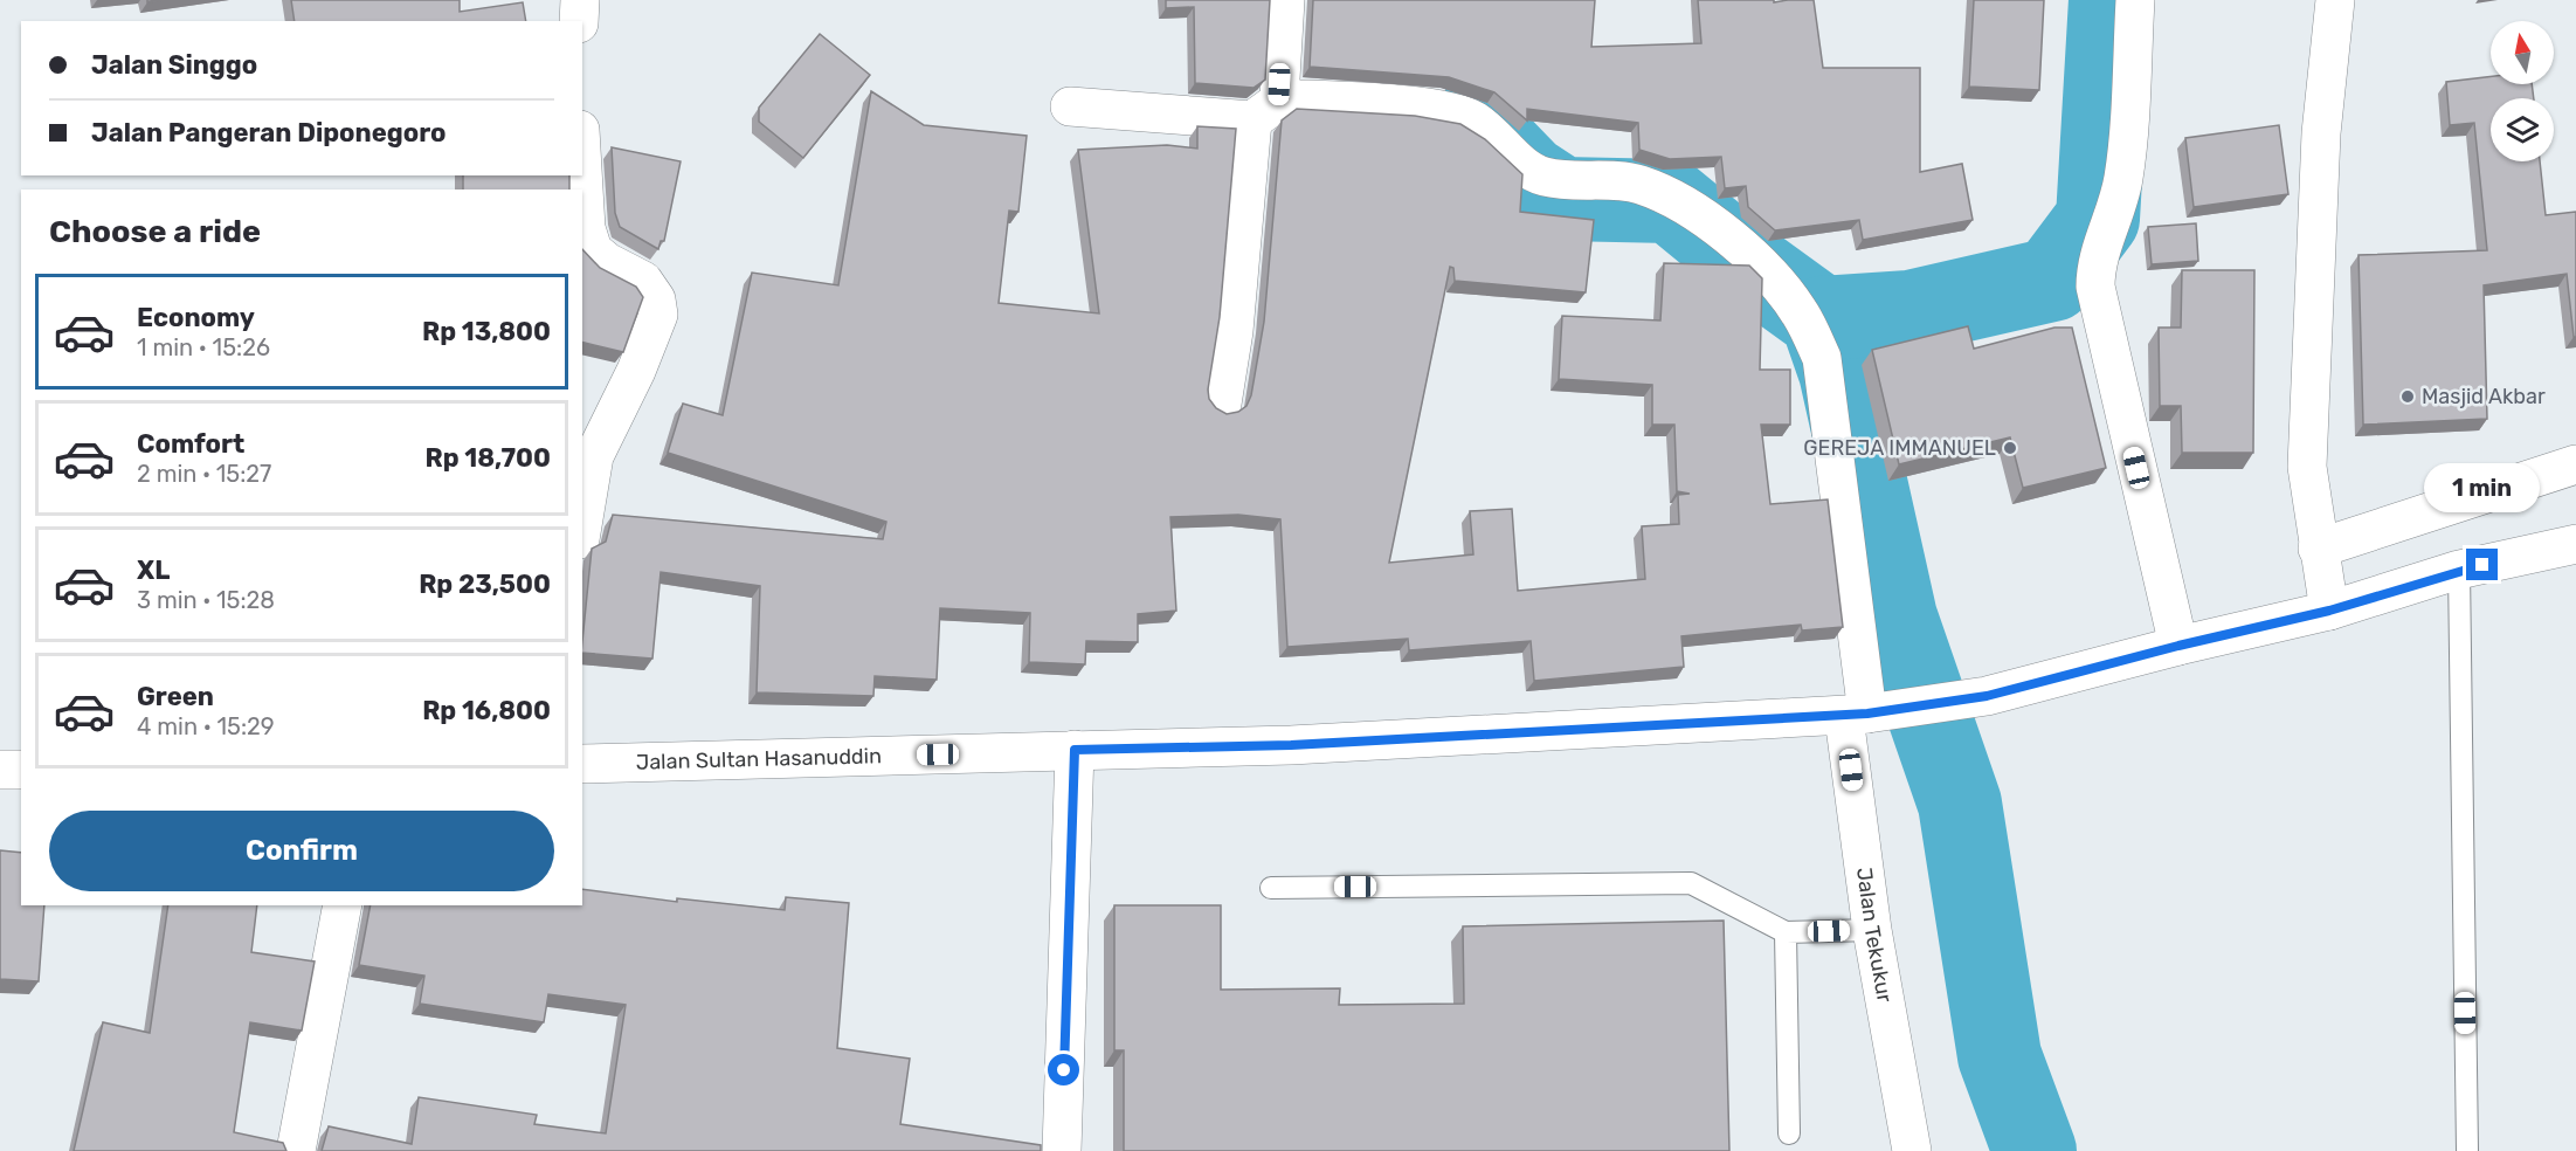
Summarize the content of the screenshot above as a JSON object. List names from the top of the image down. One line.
{"streets":{"main road":["Jalan Sultan Hasanuddin","Jalan Tekukur"]},"crossings":[["Jalan Sultan Hasanuddin","Jalan Tekukur"]],"places":["Masjid Akbar","GEREJA IMMANUEL"],"north":"top","page":{"banner":["Jalan Singgo","Jalan Pangeran Diponegoro"],"heading":"Choose a ride","list":[{"name":"Economy","note":"1 min · 15:26","value":"Rp 13,800"},{"name":"Comfort","note":"2 min · 15:27","value":"Rp 18,700"},{"name":"XL","note":"3 min · 15:28","value":"Rp 23,500"},{"name":"Green","note":"4 min · 15:29","value":"Rp 16,800"}],"bubble":"1 min","buttons":"Confirm"}}
